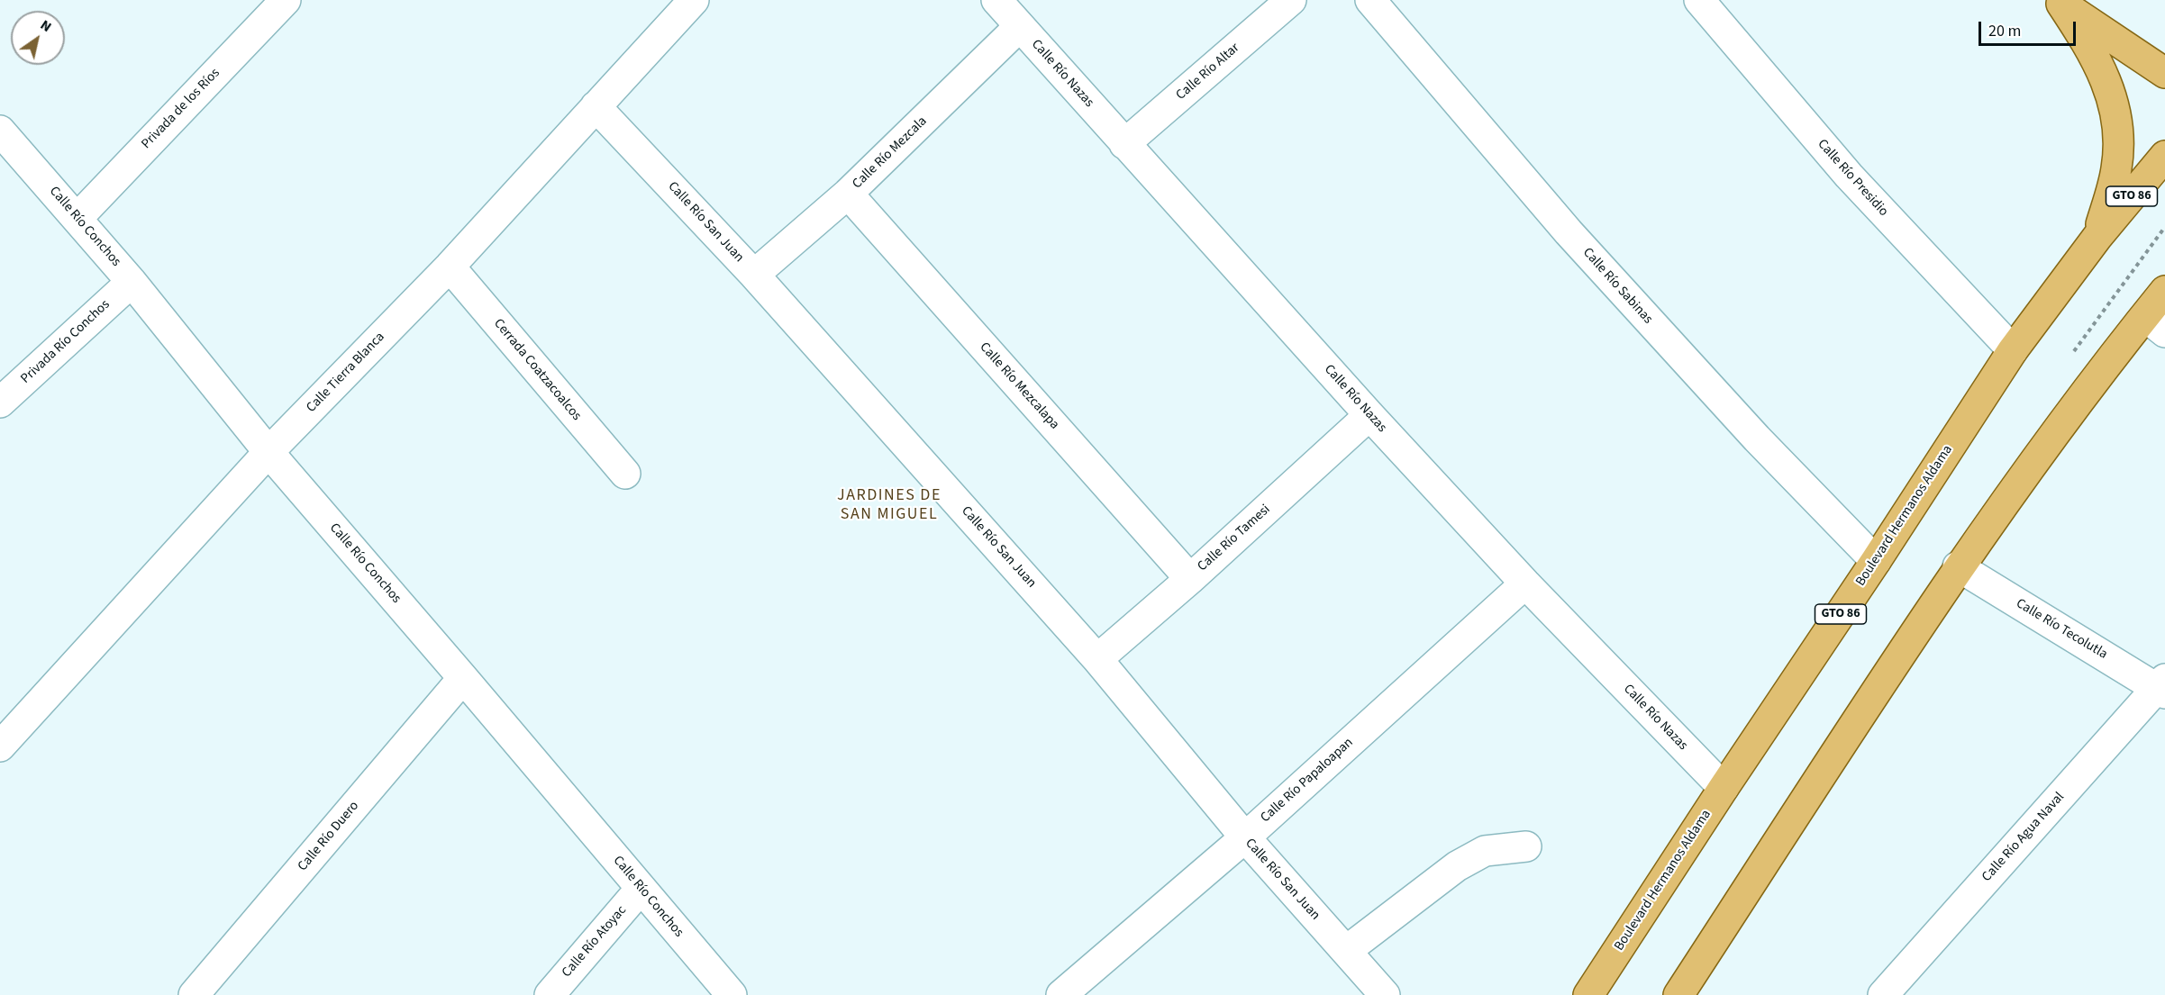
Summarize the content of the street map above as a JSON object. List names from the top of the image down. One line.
{"streets":{"main road":["GTO 86","Boulevard Hermanos Aldama"],"street":["Calle Río Altar","Calle Río Nazas","Privada de los Ríos","Calle Río Mezcala","Calle Río Presidio","Calle Río San Juan","Calle Río Conchos","Calle Río Sabinas","Privada Río Conchos","Cerrada Coatzacoalcos","Calle Tierra Blanca","Calle Río Mezcalapa","Calle Río Tamesi","Calle Río Tecolutla","Calle Río Papaloapan","Calle Río Duero","Calle Río Agua Naval","Calle Río Atoyac"]},"crossings":[["Calle Río Altar","Calle Río Nazas"],["Calle Río Nazas","Calle Río Mezcala"],["Calle Río Nazas","Boulevard Hermanos Aldama"],["Calle Río Nazas","Calle Río Tamesi"],["Calle Río Nazas","Calle Río Papaloapan"],["Privada de los Ríos","Calle Río Conchos"],["Calle Río Mezcala","Calle Río San Juan"],["Calle Río Mezcala","Calle Río Mezcalapa"],["Calle Río Presidio","Boulevard Hermanos Aldama"],["Calle Río San Juan","Calle Tierra Blanca"],["Calle Río San Juan","Calle Río Tamesi"],["Calle Río San Juan","Calle Río Papaloapan"],["Calle Río Conchos","Privada Río Conchos"],["Calle Río Conchos","Calle Tierra Blanca"],["Calle Río Conchos","Calle Río Duero"],["Calle Río Conchos","Calle Río Atoyac"],["Calle Río Sabinas","Boulevard Hermanos Aldama"],["Cerrada Coatzacoalcos","Calle Tierra Blanca"],["Calle Río Mezcalapa","Calle Río Tamesi"],["Calle Río Tecolutla","Calle Río Agua Naval"]],"districts":["JARDINES DE SAN MIGUEL"],"scale_bar":"20 m","north":"top right"}
